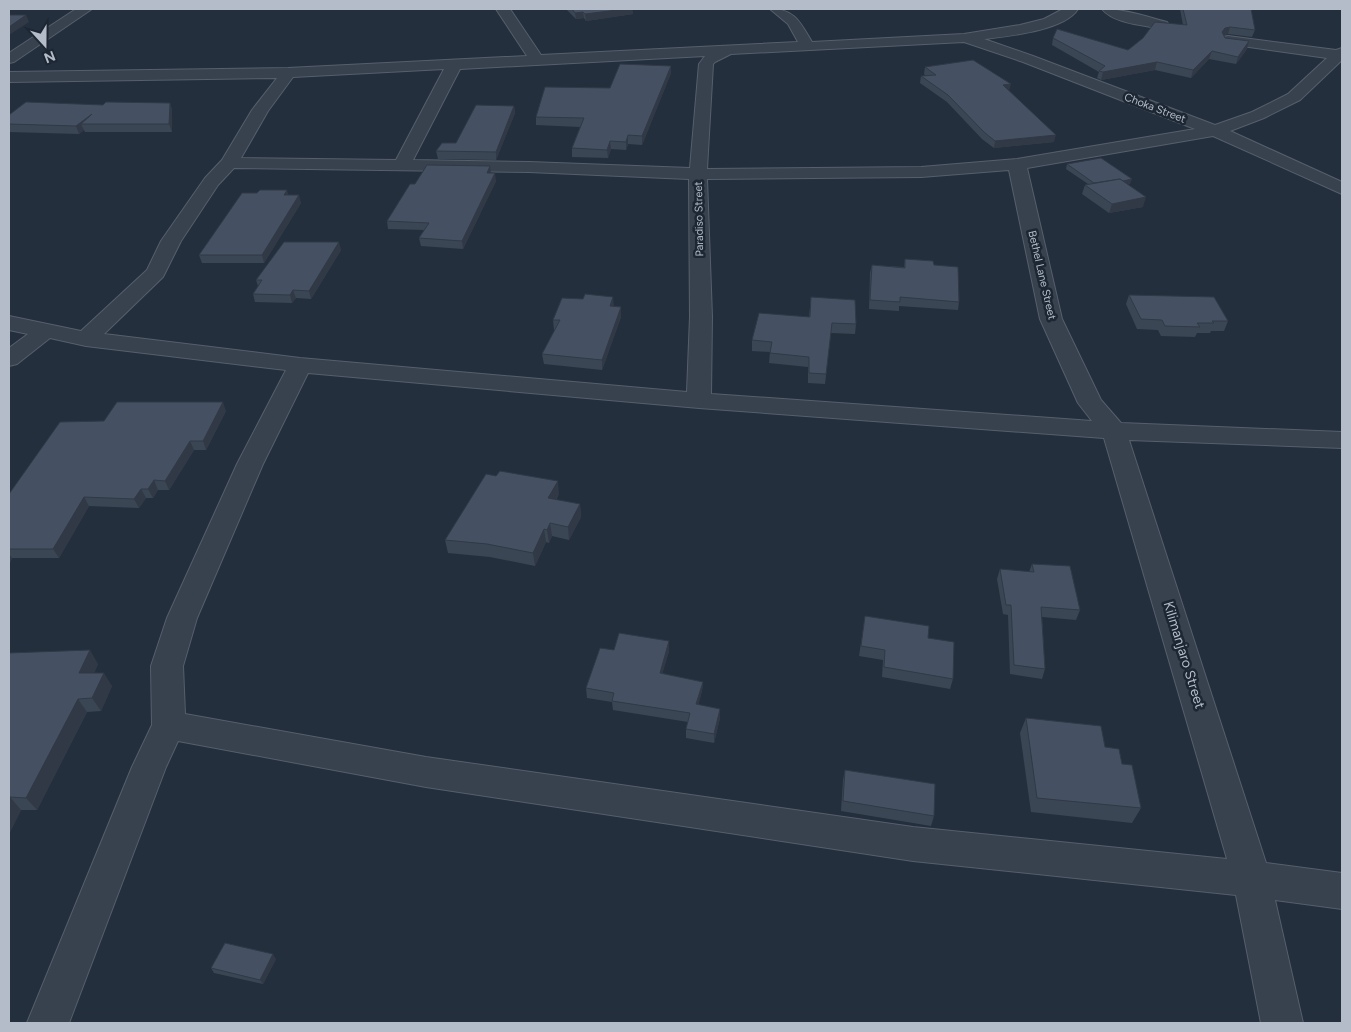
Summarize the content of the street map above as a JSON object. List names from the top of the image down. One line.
{"streets":{"street":["Choka Street","Paradiso Street","Bethel Lane Street","Kilimanjaro Street"]},"crossings":[["Bethel Lane Street","Kilimanjaro Street"]],"north":"bottom"}
